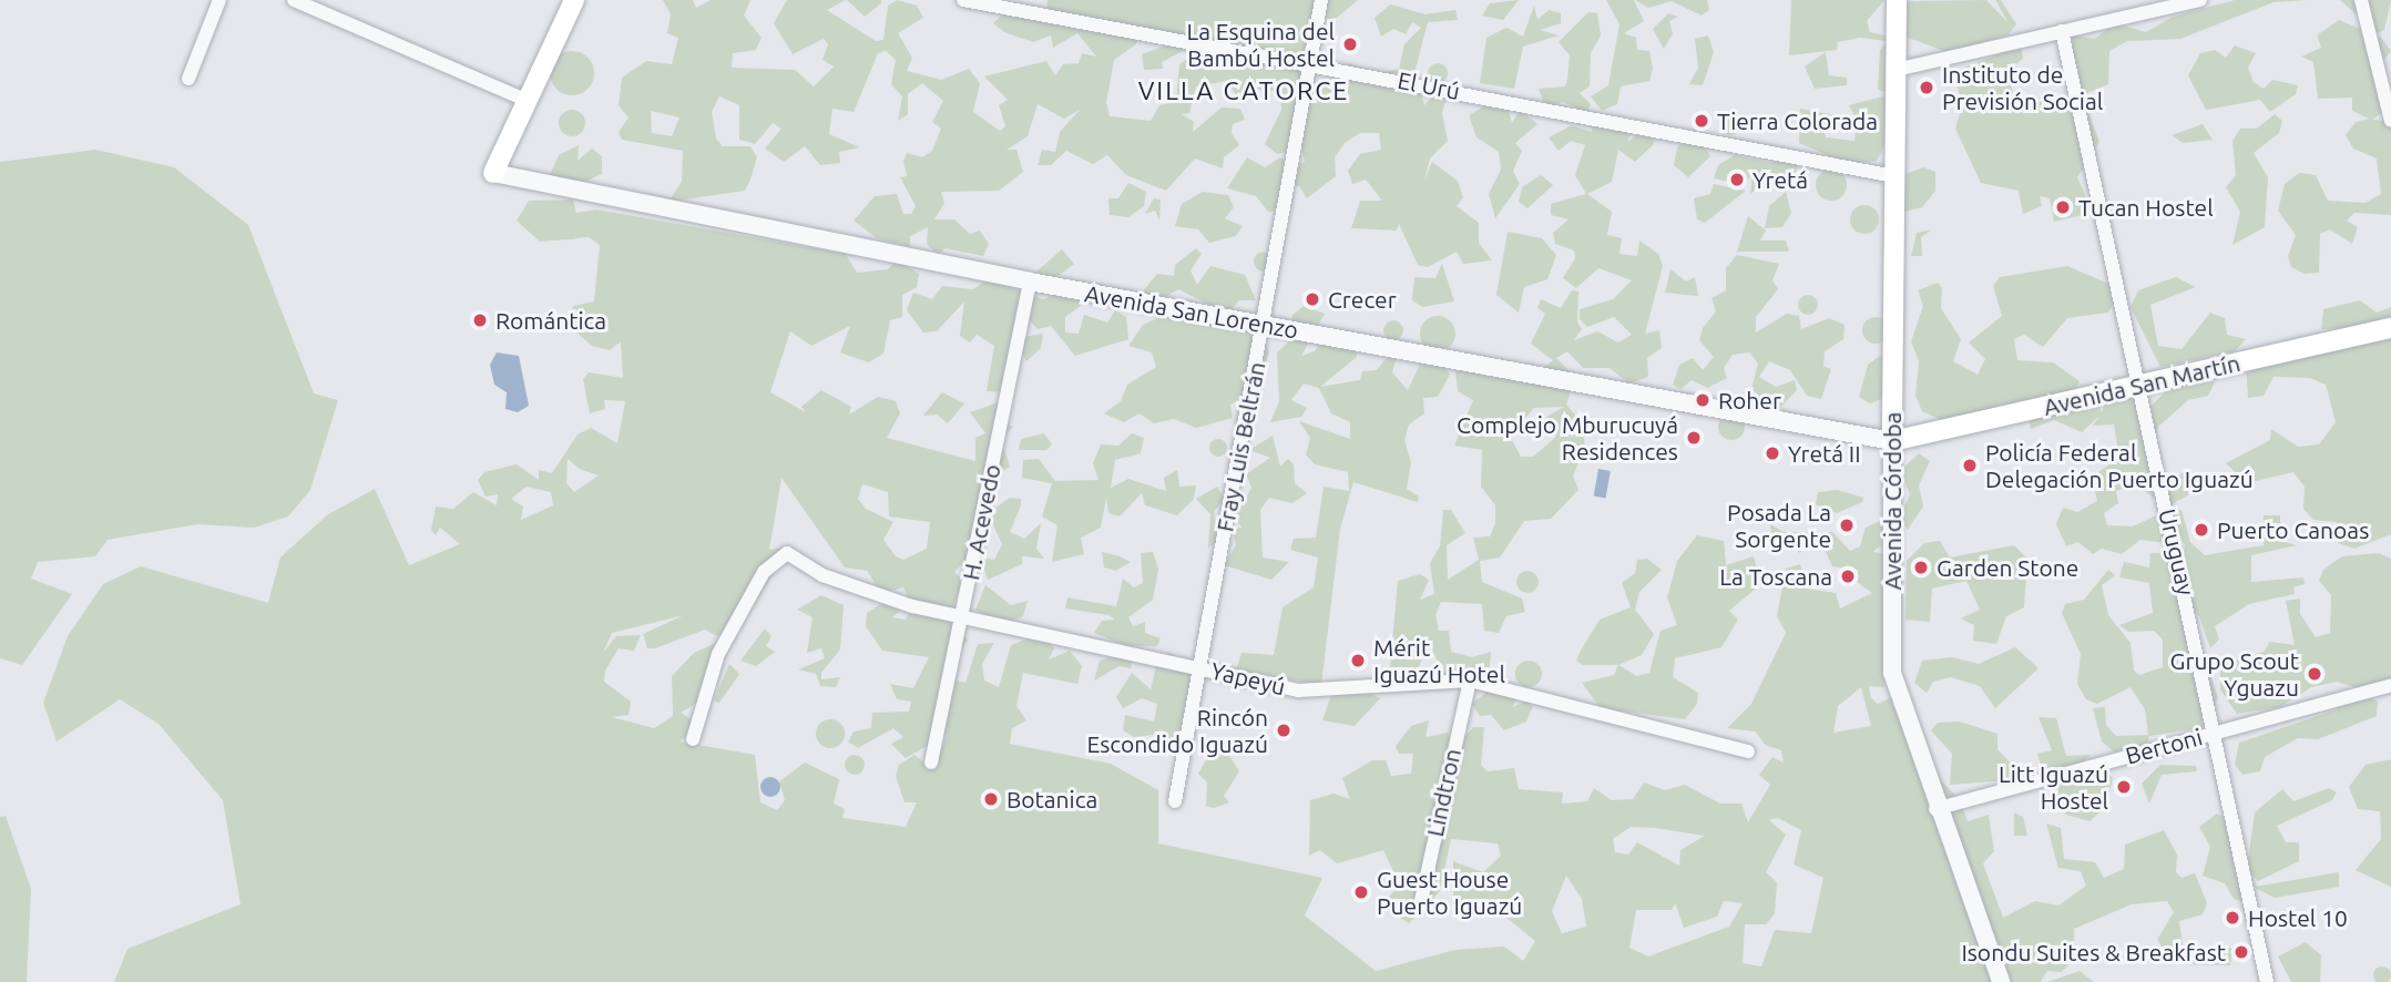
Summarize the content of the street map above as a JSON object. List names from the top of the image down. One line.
{"streets":{"main road":["Avenida San Martín","Avenida Córdoba"],"street":["El Urú","Avenida San Lorenzo","Fray Luis Beltrán","H. Acevedo","Uruguay","Yapeyú","Bertoni","Lindtron"]},"crossings":[["El Urú","Fray Luis Beltrán"],["El Urú","Avenida Córdoba"],["Avenida San Lorenzo","Avenida San Martín"],["Avenida San Lorenzo","Fray Luis Beltrán"],["Avenida San Lorenzo","Avenida Córdoba"],["Avenida San Lorenzo","H. Acevedo"],["Avenida San Martín","Avenida Córdoba"],["Avenida San Martín","Uruguay"],["Fray Luis Beltrán","Yapeyú"],["Avenida Córdoba","Bertoni"],["H. Acevedo","Yapeyú"],["Uruguay","Bertoni"],["Yapeyú","Lindtron"]],"districts":["VILLA CATORCE"],"places":["La Esquina del Bambú Hostel","Instituto de Previsión Social","Tierra Colorada","Yretá","Tucan Hostel","Crecer","Romántica","Roher","Complejo Mburucuyá Residences","Yretá II","Policía Federal Delegación Puerto Iguazú","Posada La Sorgente","Puerto Canoas","Garden Stone","La Toscana","Mérit Iguazú Hotel","Grupo Scout Yguazu","Rincón Escondido Iguazú","Litt Iguazú Hostel","Botanica","Guest House Puerto Iguazú","Hostel 10","Isondu Suites & Breakfast"]}
